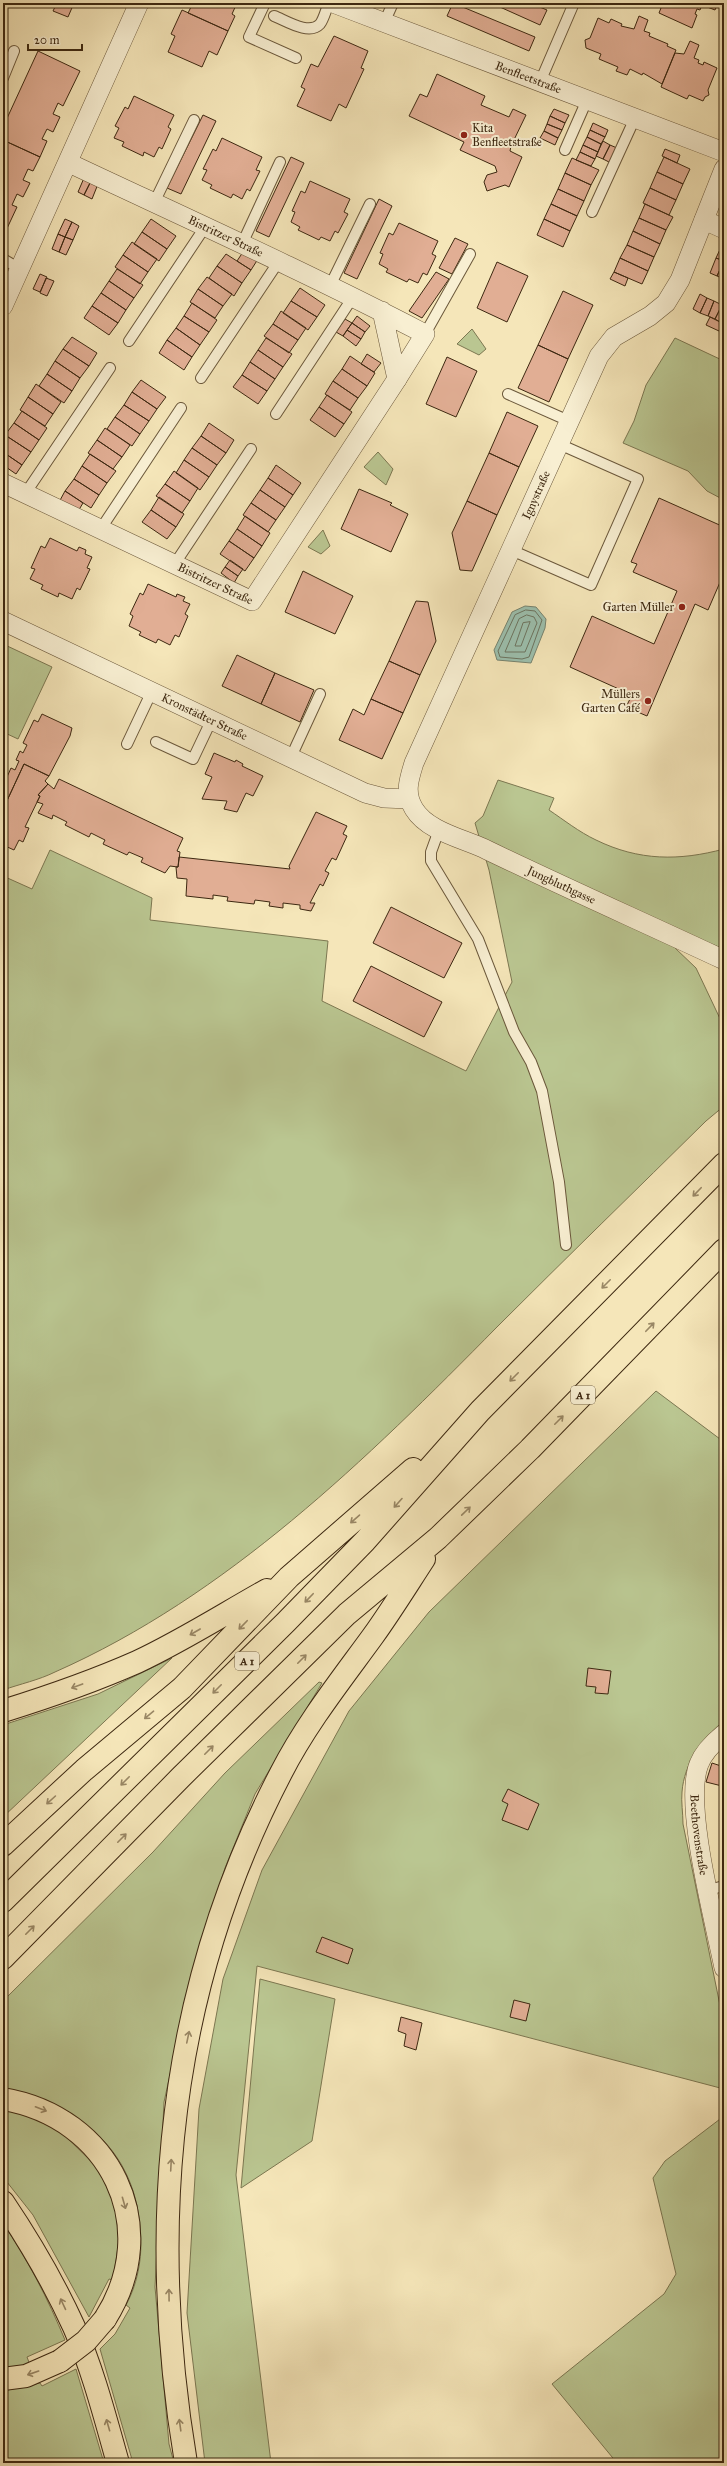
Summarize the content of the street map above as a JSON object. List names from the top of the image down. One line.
{"streets":{"highway":["A 1"],"street":["Benfleetstraße","Bistritzer Straße","Ignystraße","Kronstädter Straße","Jungbluthgasse","Beethovenstraße"]},"crossings":[["Ignystraße","Kronstädter Straße"],["Ignystraße","Jungbluthgasse"],["Kronstädter Straße","Jungbluthgasse"]],"places":["Kita Benfleetstraße","Garten Müller","Müllers Garten Café"],"scale_bar":"20 m"}
